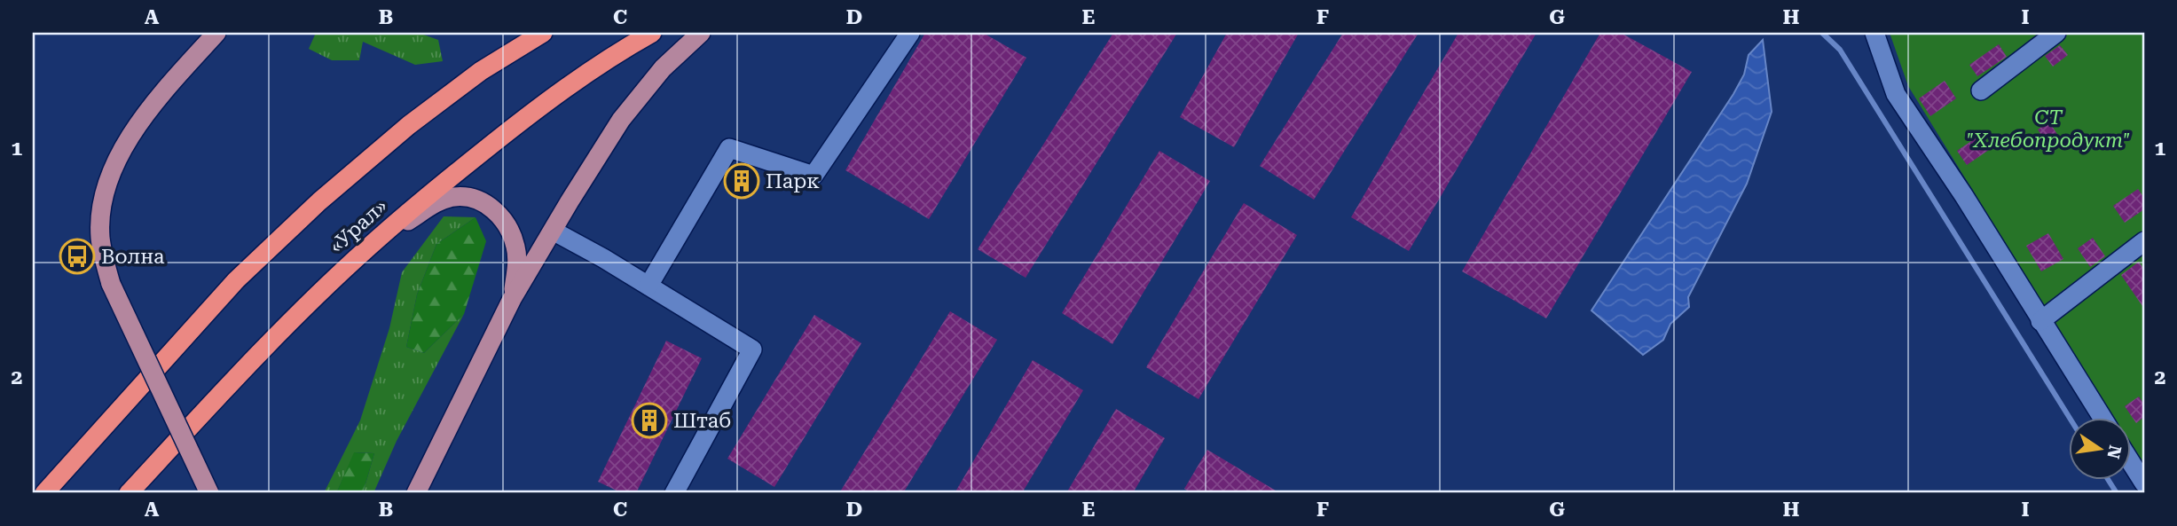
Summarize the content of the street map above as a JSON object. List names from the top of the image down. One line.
{"streets":{"highway":["«Урал»"]},"parks":["СТ \"Хлебопродукт\""],"places":{"building":["Парк","Штаб"],"bus stop":["Волна"]},"north":"right","grid":{"columns":["A","B","C","D","E","F","G","H","I"],"rows":["1","2"]}}
